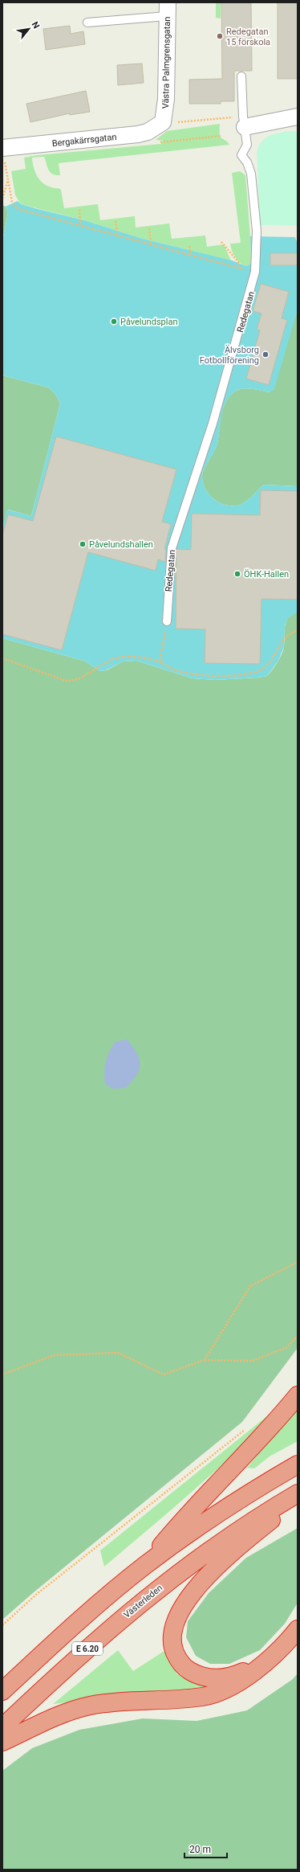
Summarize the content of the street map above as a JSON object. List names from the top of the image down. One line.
{"streets":{"highway":["Västerleden","E 6.20"],"street":["Västra Palmgrensgatan","Bergakärrsgatan"],"lane":["Redegatan"]},"crossings":[["Västra Palmgrensgatan","Bergakärrsgatan"]],"places":["Redegatan 15 förskola","Påvelundsplan","Älvsborg Fotbollförening","Påvelundshallen","ÖHK-Hallen"],"scale_bar":"20 m","north":"top right"}
